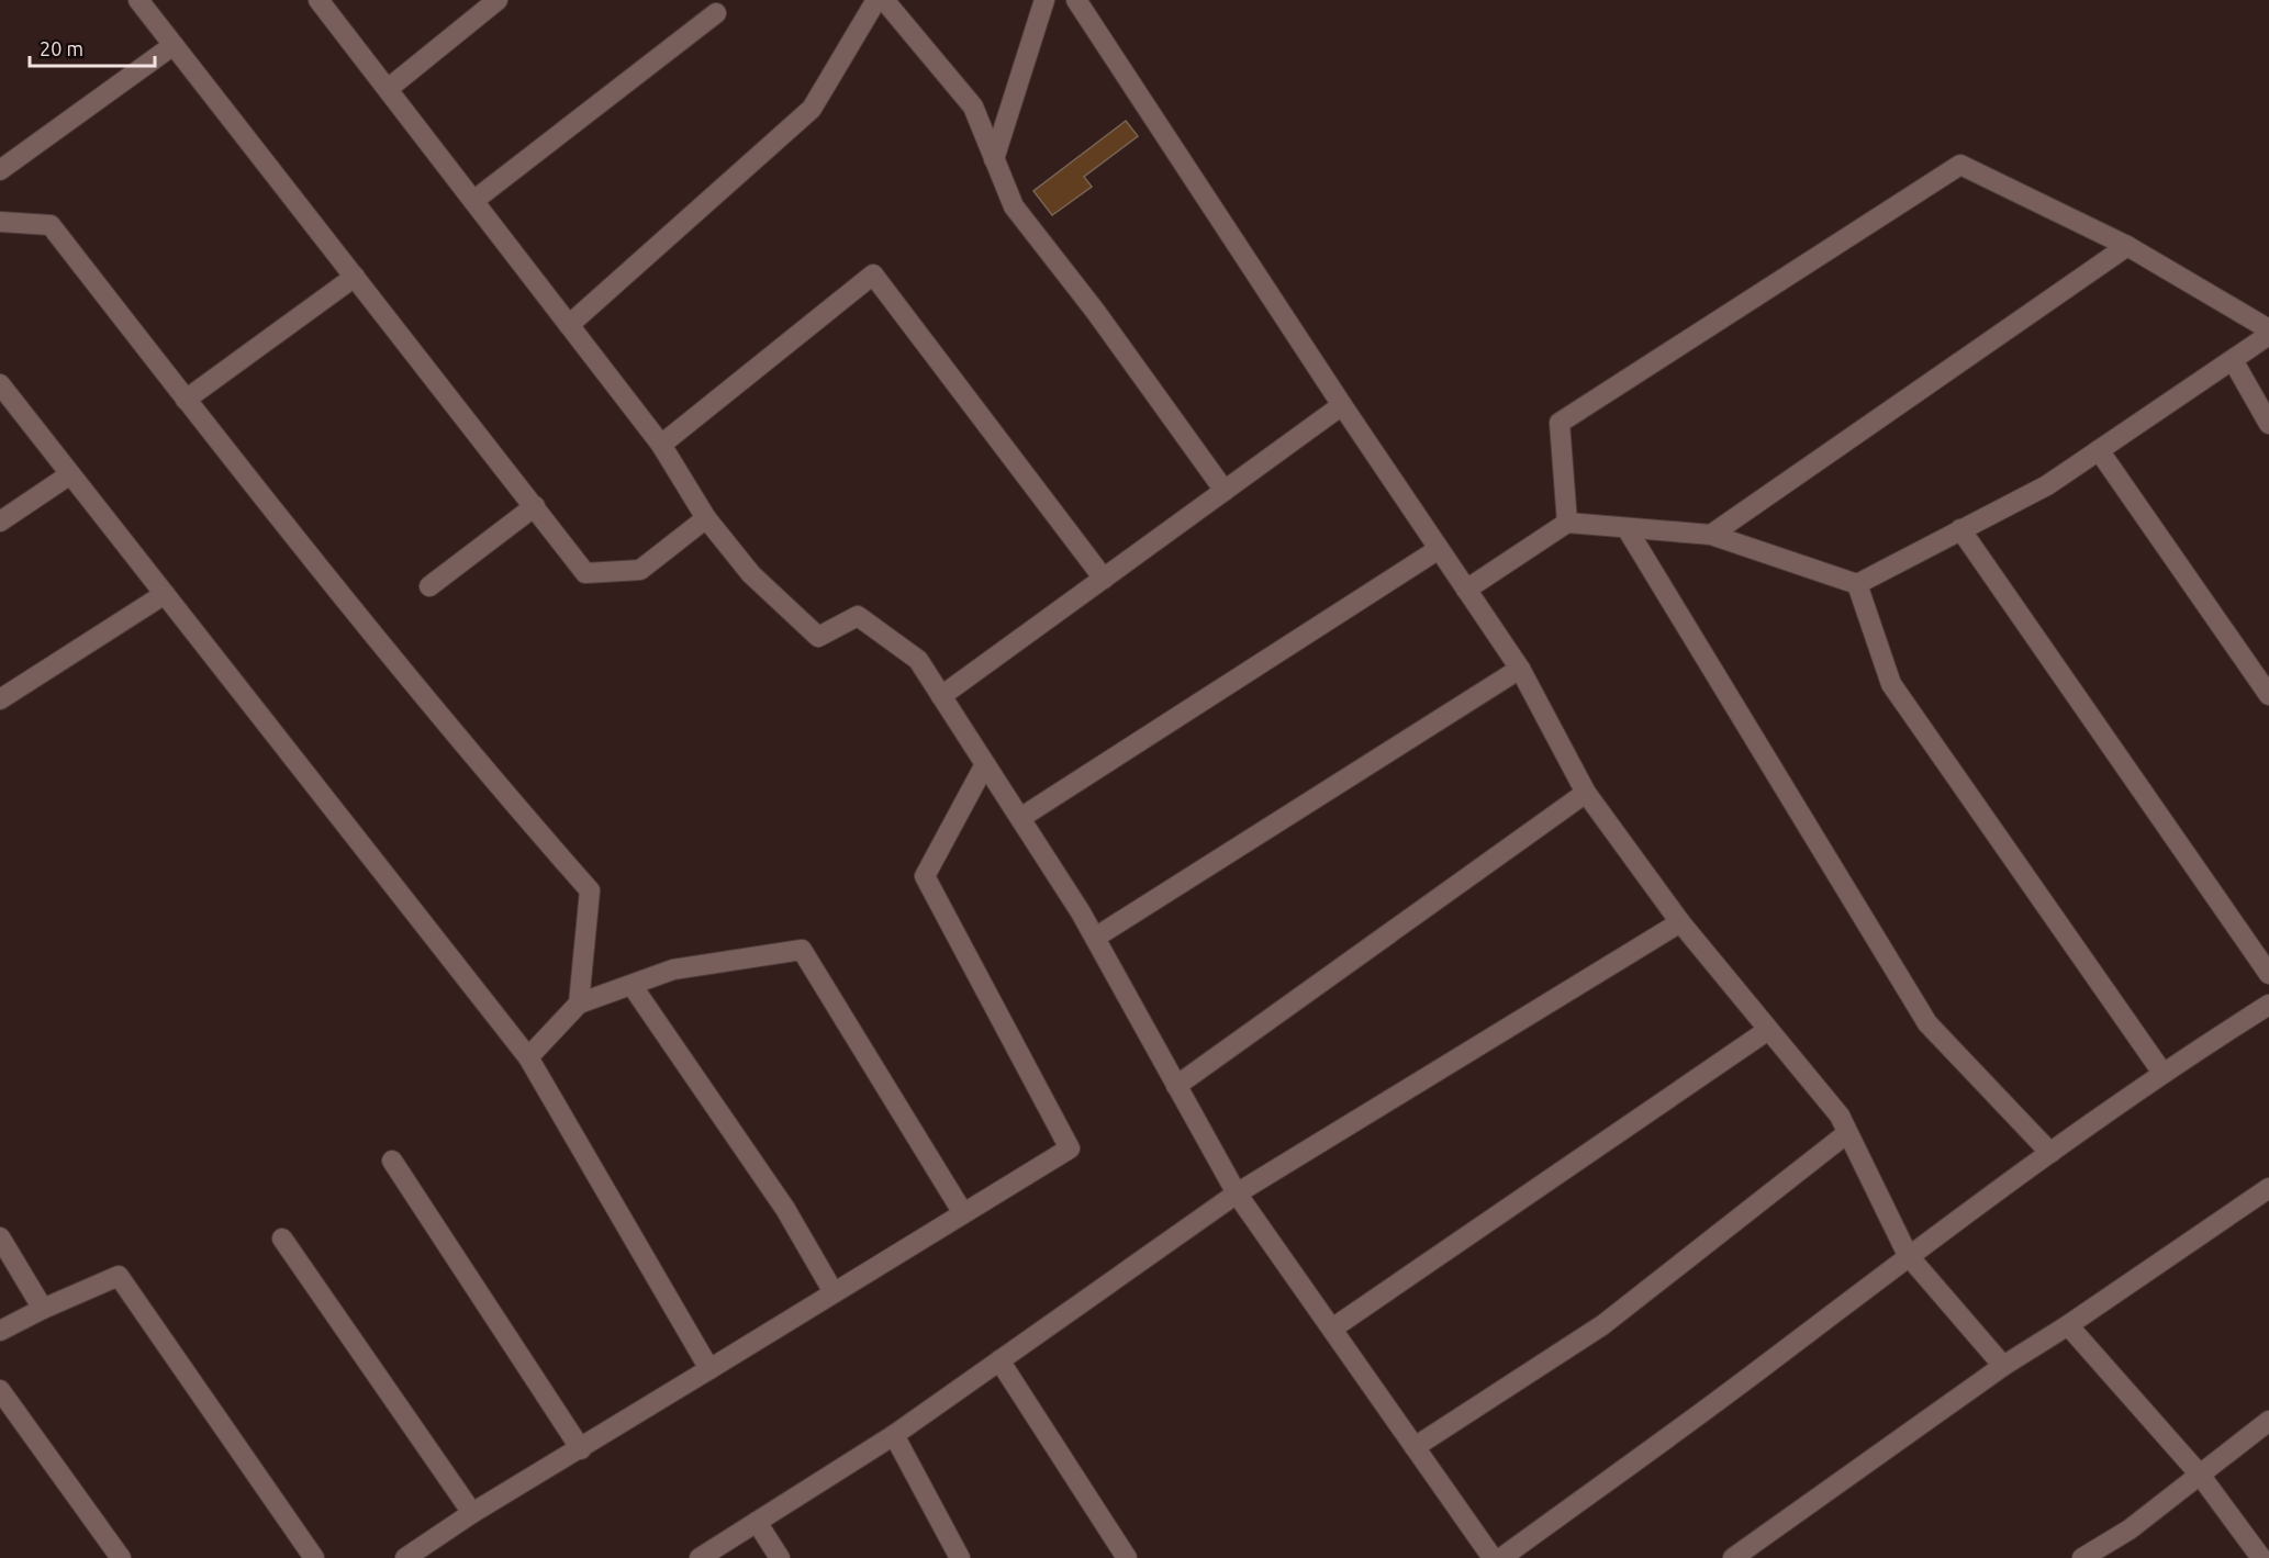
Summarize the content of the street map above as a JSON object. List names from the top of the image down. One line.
{"scale_bar":"20 m"}
